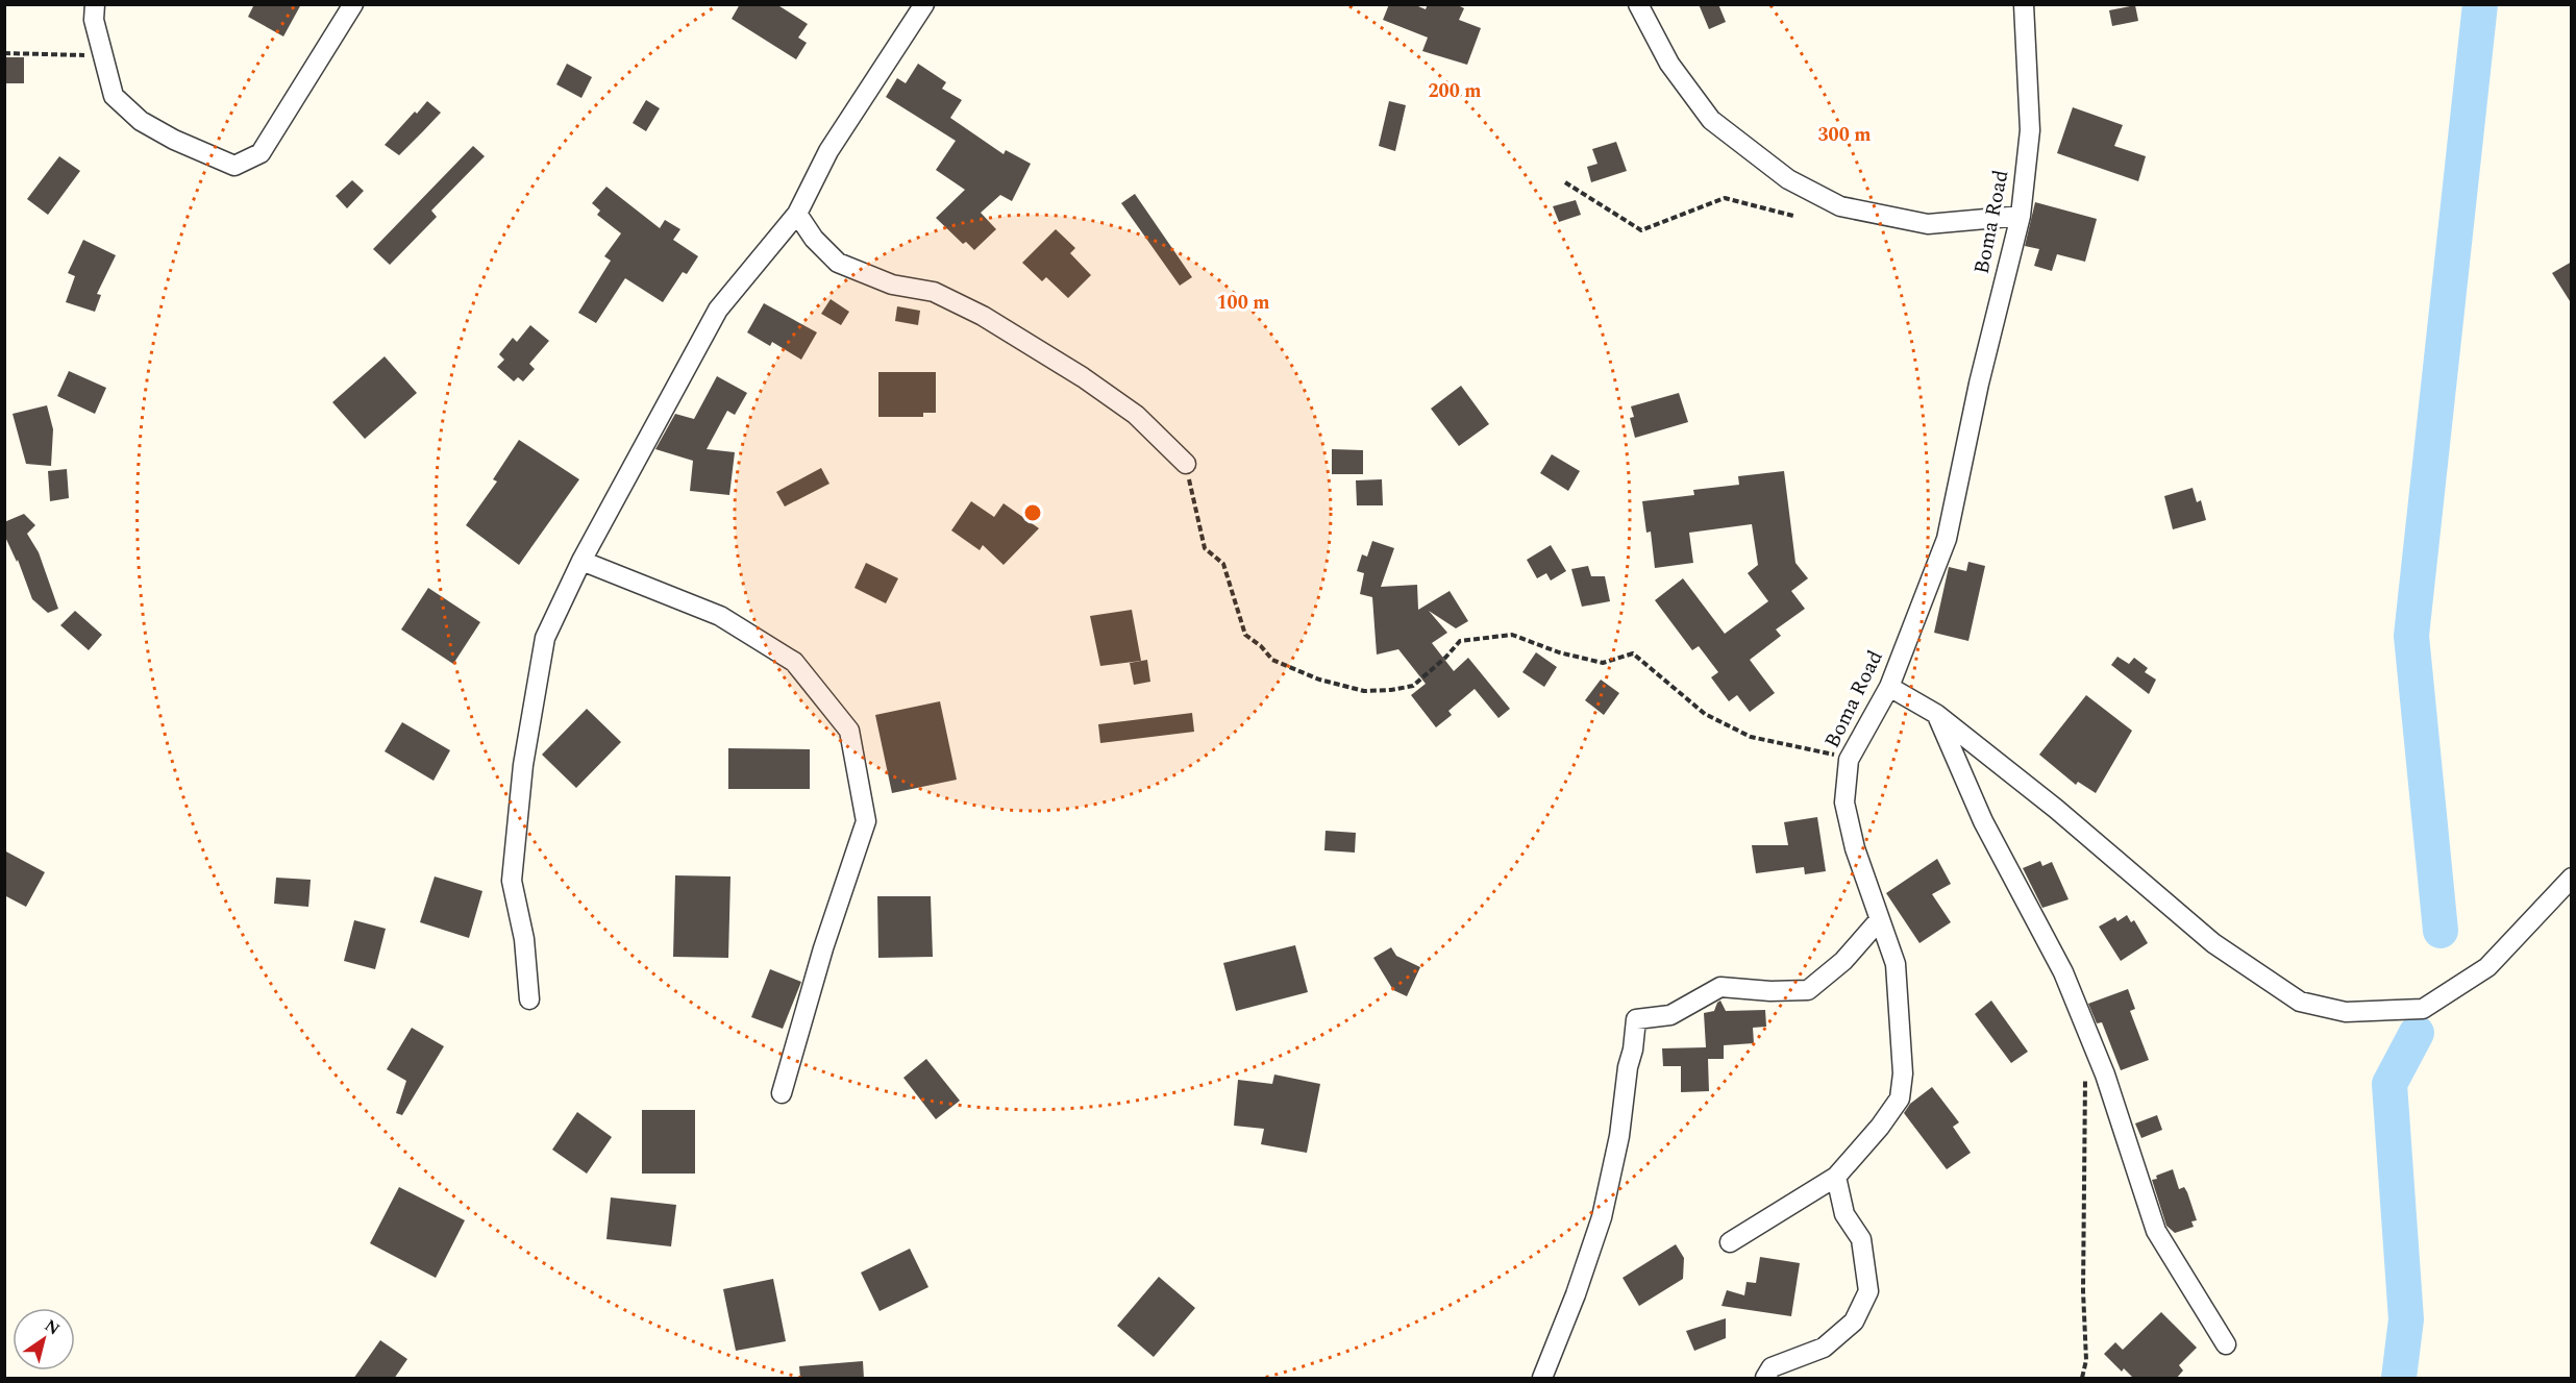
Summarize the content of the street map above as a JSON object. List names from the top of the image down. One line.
{"streets":{"street":["Boma Road"]},"north":"top right","rings":["200 m","300 m","100 m"]}
